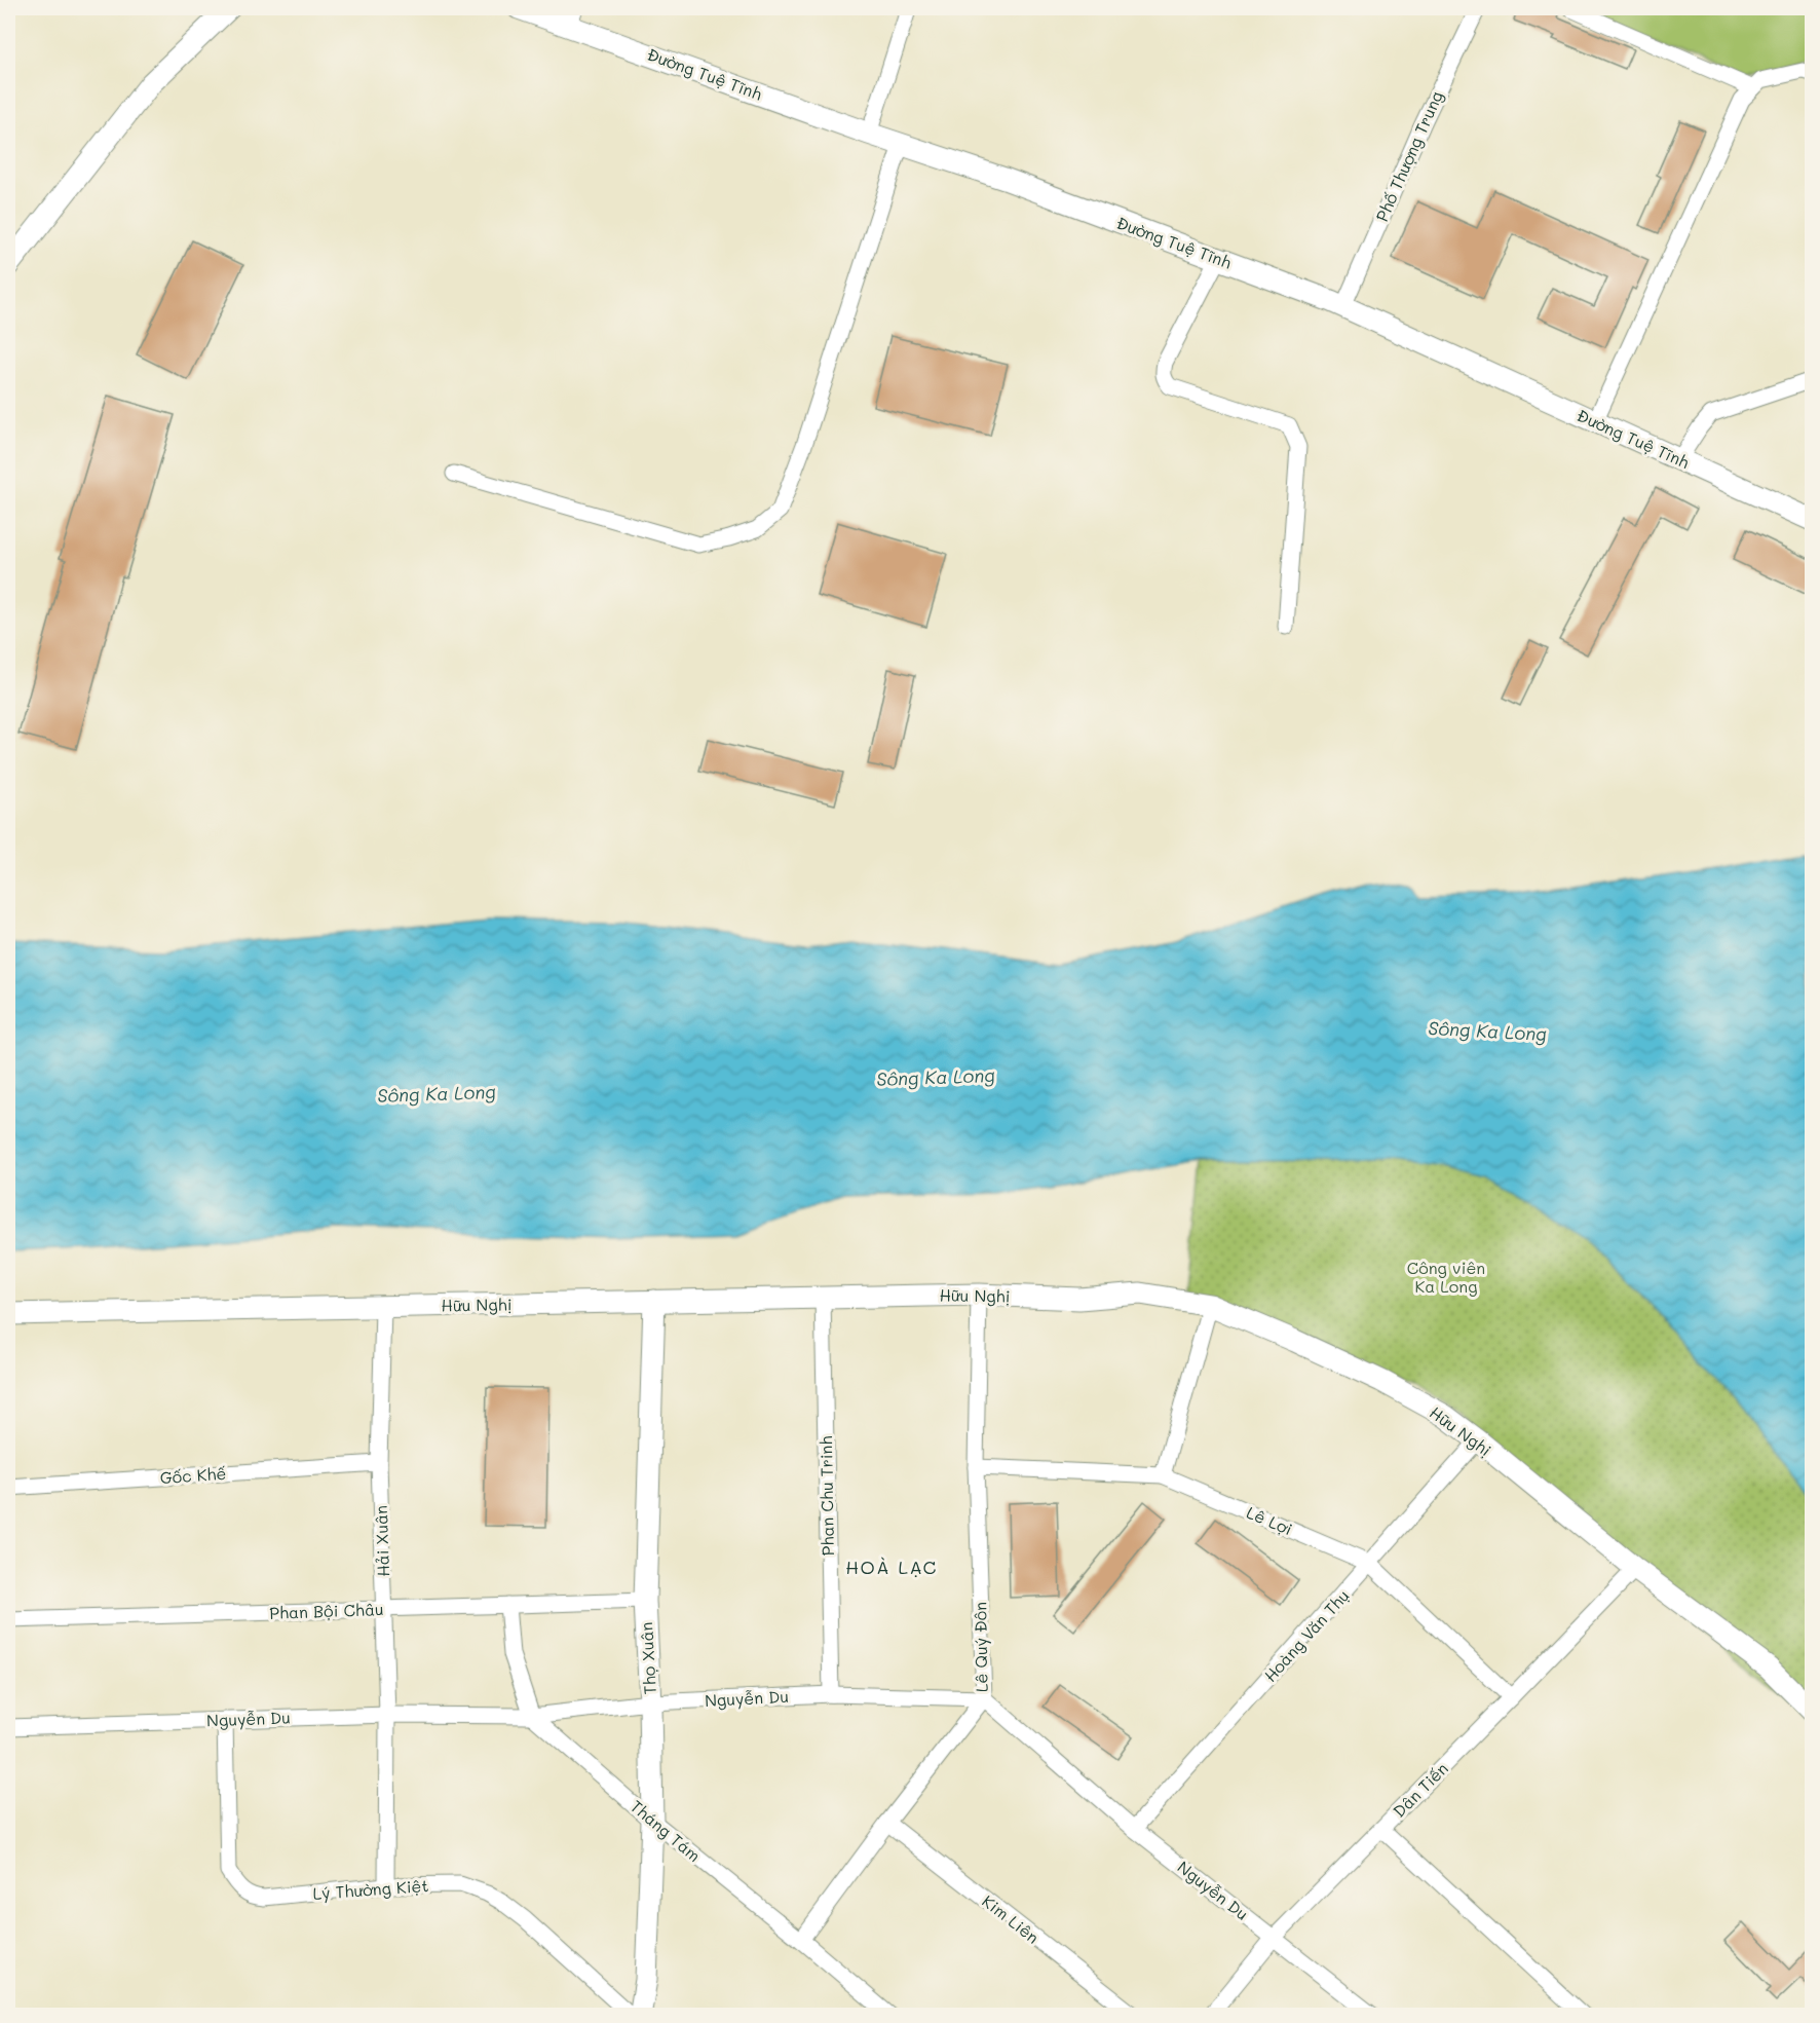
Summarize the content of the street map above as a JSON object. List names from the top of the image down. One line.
{"streets":{"street":["Đường Tuệ Tĩnh","Phố Thượng Trung","Hữu Nghị","Gốc Khế","Phan Chu Trinh","Lê Lợi","Hải Xuân","Phan Bội Châu","Hoàng Văn Thụ","Lê Quý Đôn","Thọ Xuân","Nguyễn Du","Dân Tiến","Tháng Tám","Lý Thường Kiệt","Kim Liên"]},"crossings":[["Đường Tuệ Tĩnh","Phố Thượng Trung"],["Hữu Nghị","Phan Chu Trinh"],["Hữu Nghị","Hải Xuân"],["Hữu Nghị","Hoàng Văn Thụ"],["Hữu Nghị","Lê Quý Đôn"],["Hữu Nghị","Thọ Xuân"],["Hữu Nghị","Dân Tiến"],["Gốc Khế","Hải Xuân"],["Phan Chu Trinh","Nguyễn Du"],["Lê Lợi","Hoàng Văn Thụ"],["Lê Lợi","Lê Quý Đôn"],["Lê Lợi","Dân Tiến"],["Hải Xuân","Phan Bội Châu"],["Hải Xuân","Nguyễn Du"],["Hải Xuân","Lý Thường Kiệt"],["Phan Bội Châu","Thọ Xuân"],["Hoàng Văn Thụ","Nguyễn Du"],["Lê Quý Đôn","Nguyễn Du"],["Lê Quý Đôn","Tháng Tám"],["Lê Quý Đôn","Kim Liên"],["Thọ Xuân","Nguyễn Du"],["Thọ Xuân","Tháng Tám"],["Nguyễn Du","Dân Tiến"],["Nguyễn Du","Tháng Tám"],["Nguyễn Du","Lý Thường Kiệt"]],"districts":["HOÀ LẠC"],"water":["Sông Ka Long"],"parks":["Công viên Ka Long"]}
